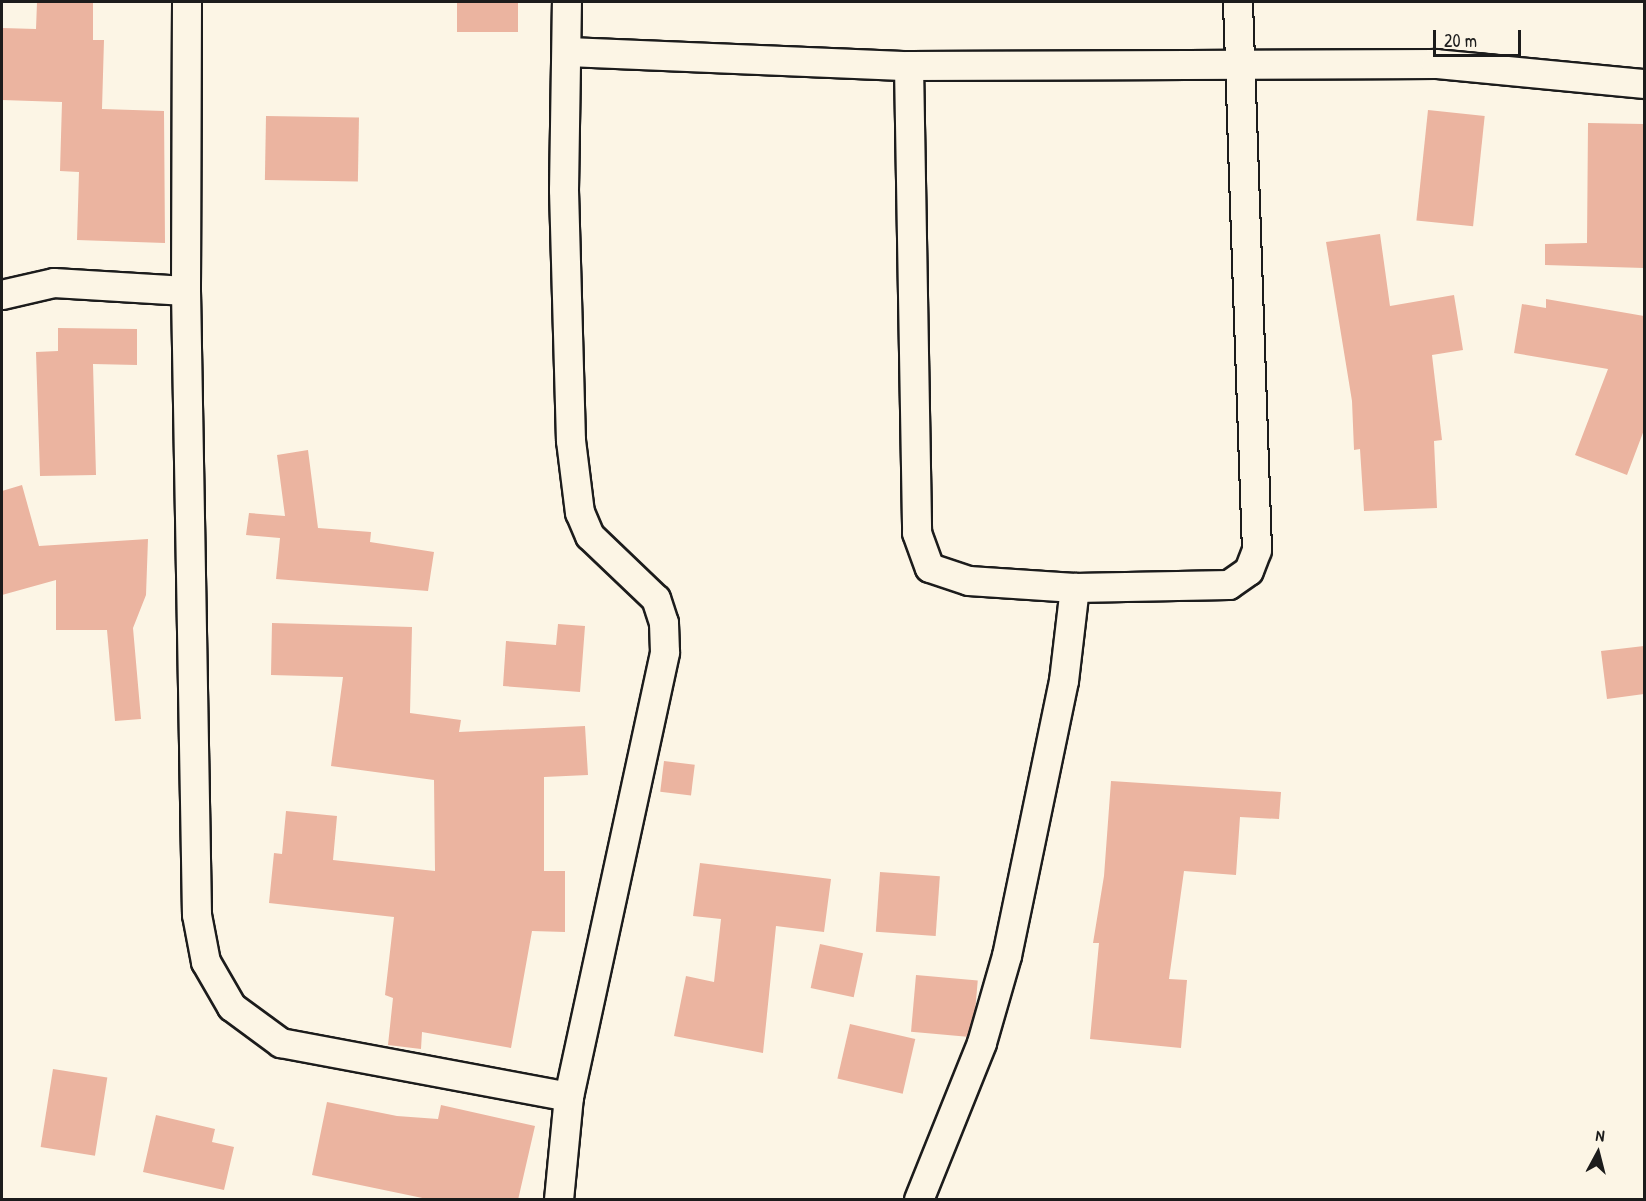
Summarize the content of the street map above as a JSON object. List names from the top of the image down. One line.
{"scale_bar":"20 m","north":"top"}
